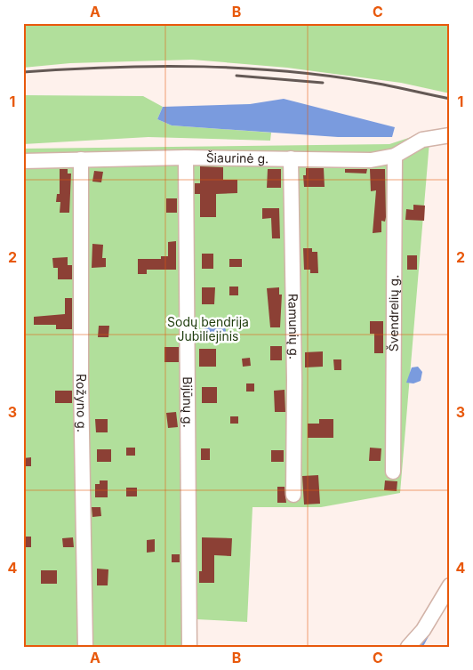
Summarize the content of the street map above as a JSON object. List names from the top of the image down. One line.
{"streets":{"street":["Šiaurinė g.","Švendrelių g.","Ramunių g.","Bijūnų g.","Rožyno g."]},"crossings":[["Šiaurinė g.","Švendrelių g."],["Šiaurinė g.","Ramunių g."],["Šiaurinė g.","Bijūnų g."],["Šiaurinė g.","Rožyno g."]],"parks":["Sodų bendrija Jubiliejinis"],"grid":{"columns":["A","B","C"],"rows":["1","2","3","4"]}}
